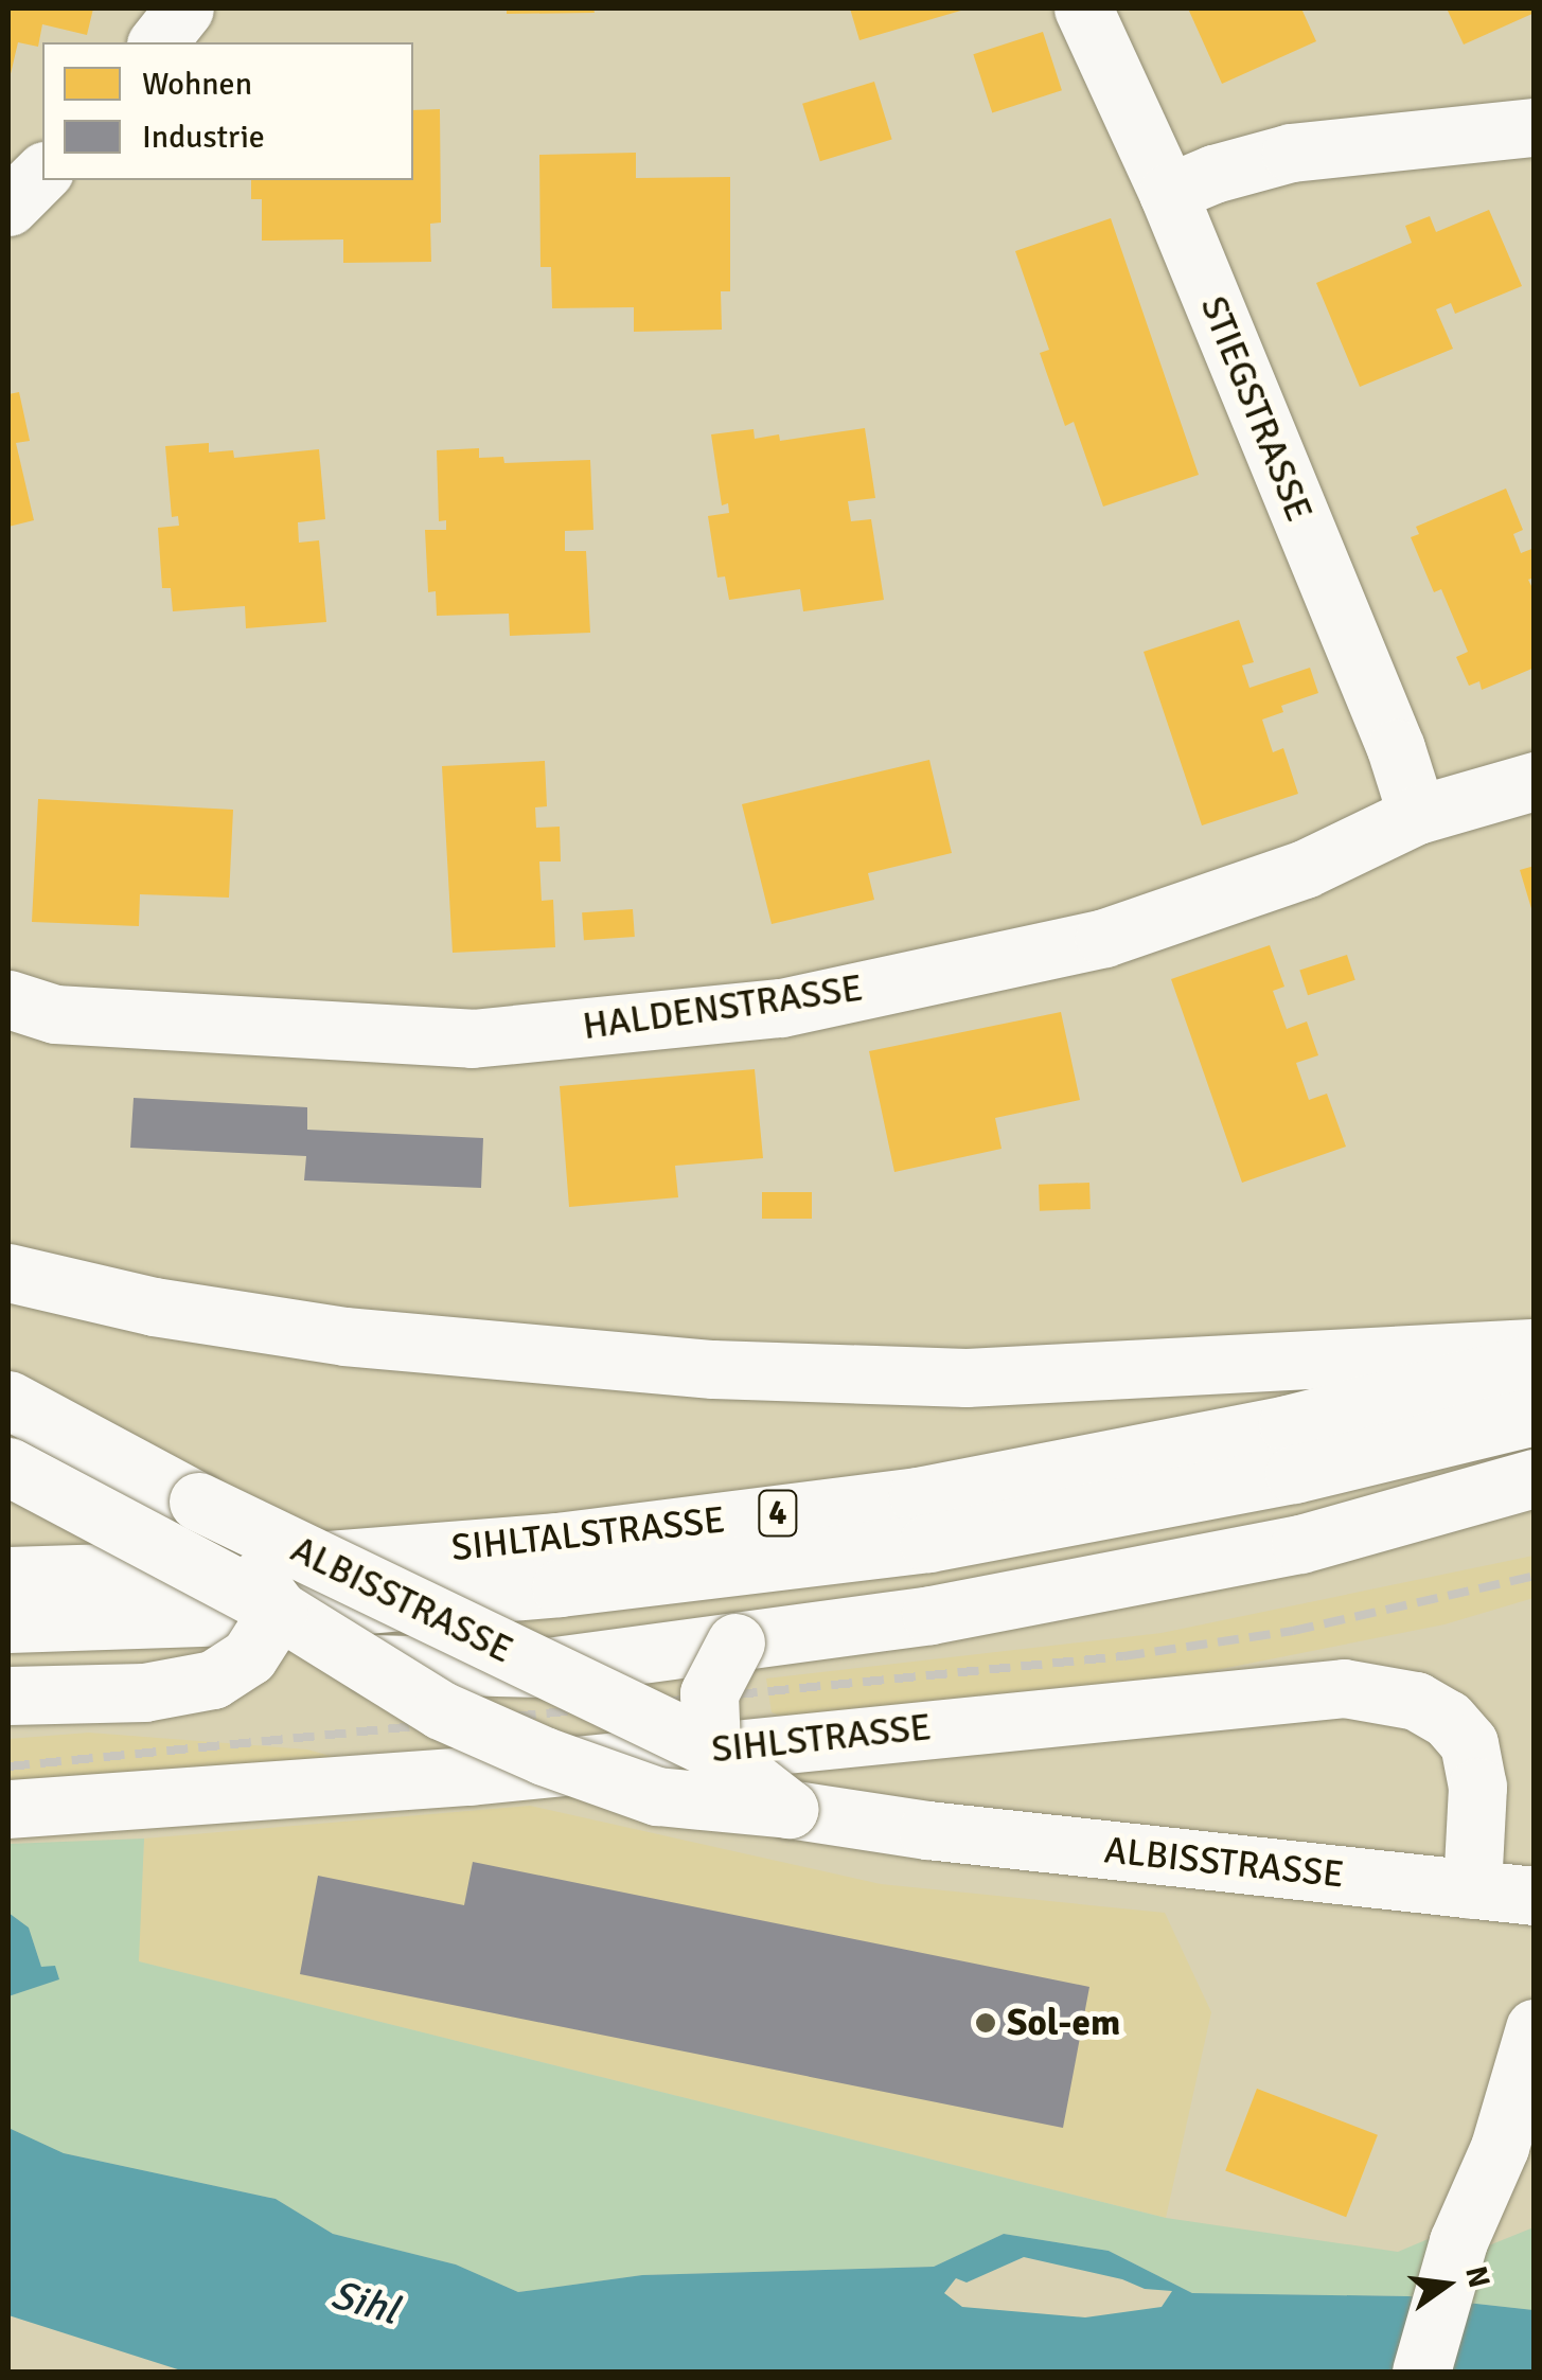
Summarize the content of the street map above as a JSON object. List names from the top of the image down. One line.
{"streets":{"main road":["STIEGSTRASSE","HALDENSTRASSE","4","SIHLTALSTRASSE","ALBISSTRASSE","SIHLSTRASSE"]},"crossings":[["STIEGSTRASSE","HALDENSTRASSE"],["ALBISSTRASSE","SIHLSTRASSE"]],"water":["Sihl"],"places":["Sol-em"],"legend":["Wohnen","Industrie"],"north":"right"}
